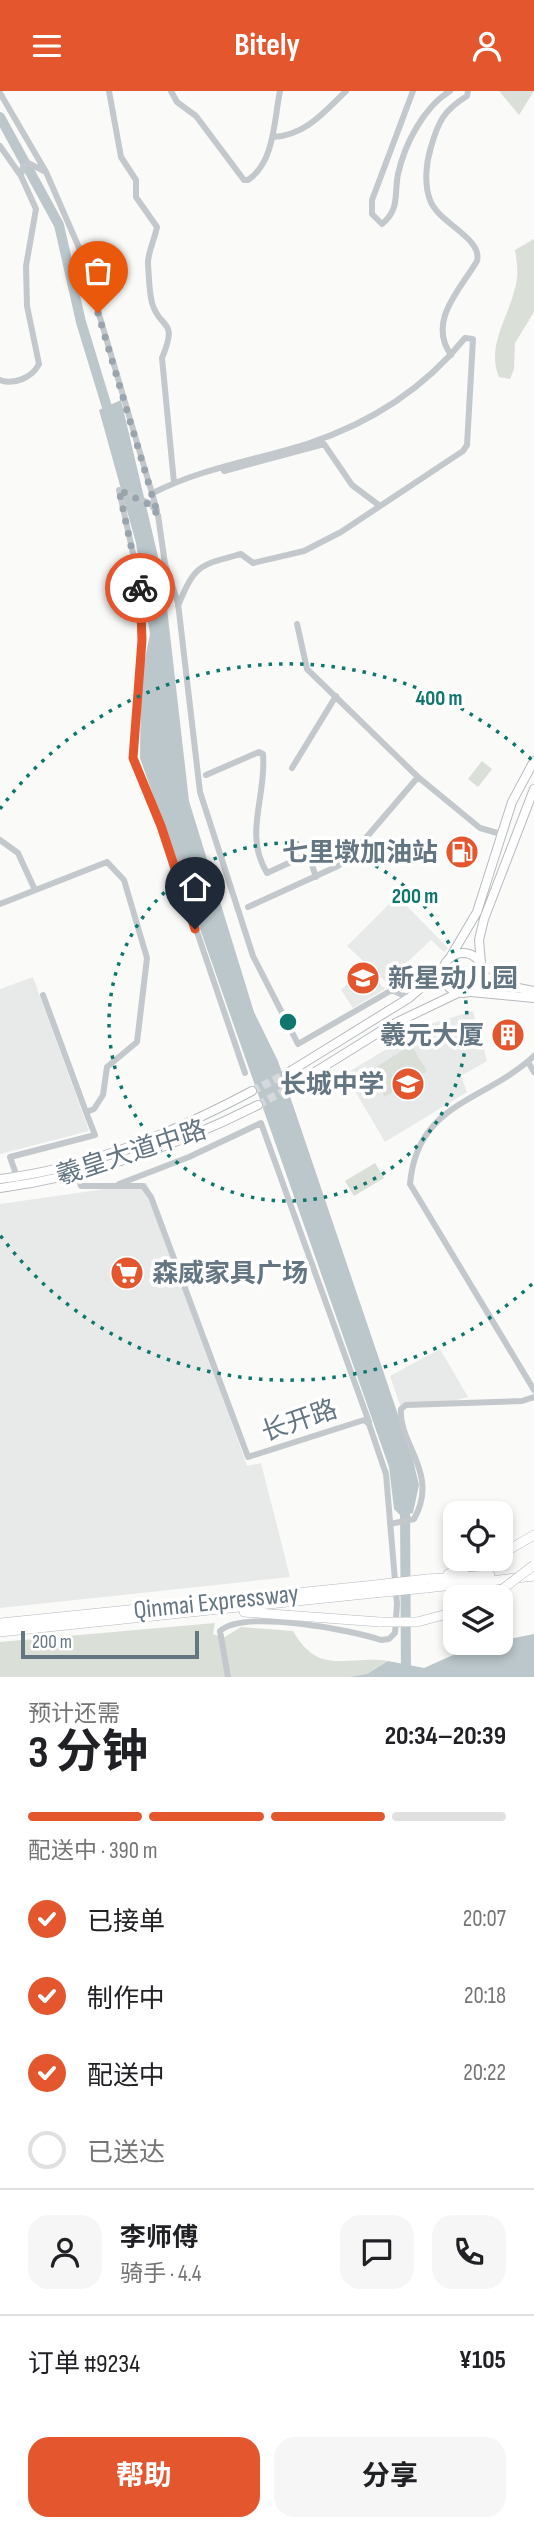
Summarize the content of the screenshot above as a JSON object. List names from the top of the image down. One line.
{"streets":{"highway":["Qinmai Expressway"],"main road":["羲皇大道中路"],"street":["长开路"]},"crossings":[["羲皇大道中路","长开路"]],"places":{"fuel station":["七里墩加油站"],"school or university":["新星动儿园","长城中学"],"building":["羲元大厦"],"supermarket":["森威家具广场"]},"scale_bar":"200 m","page":{"header":"Bitely","scale":"200 m","heading":["3 分钟","预计还需","20:34–20:39"],"panel":["李师傅","骑手 · 4.4","订单 #9234","¥105"],"bar":"配送中 · 390 m","list":[["已接单","20:07"],["制作中","20:18"],["配送中","20:22"],"已送达"],"buttons":["帮助","分享"]},"rings":["400 m","200 m"]}
